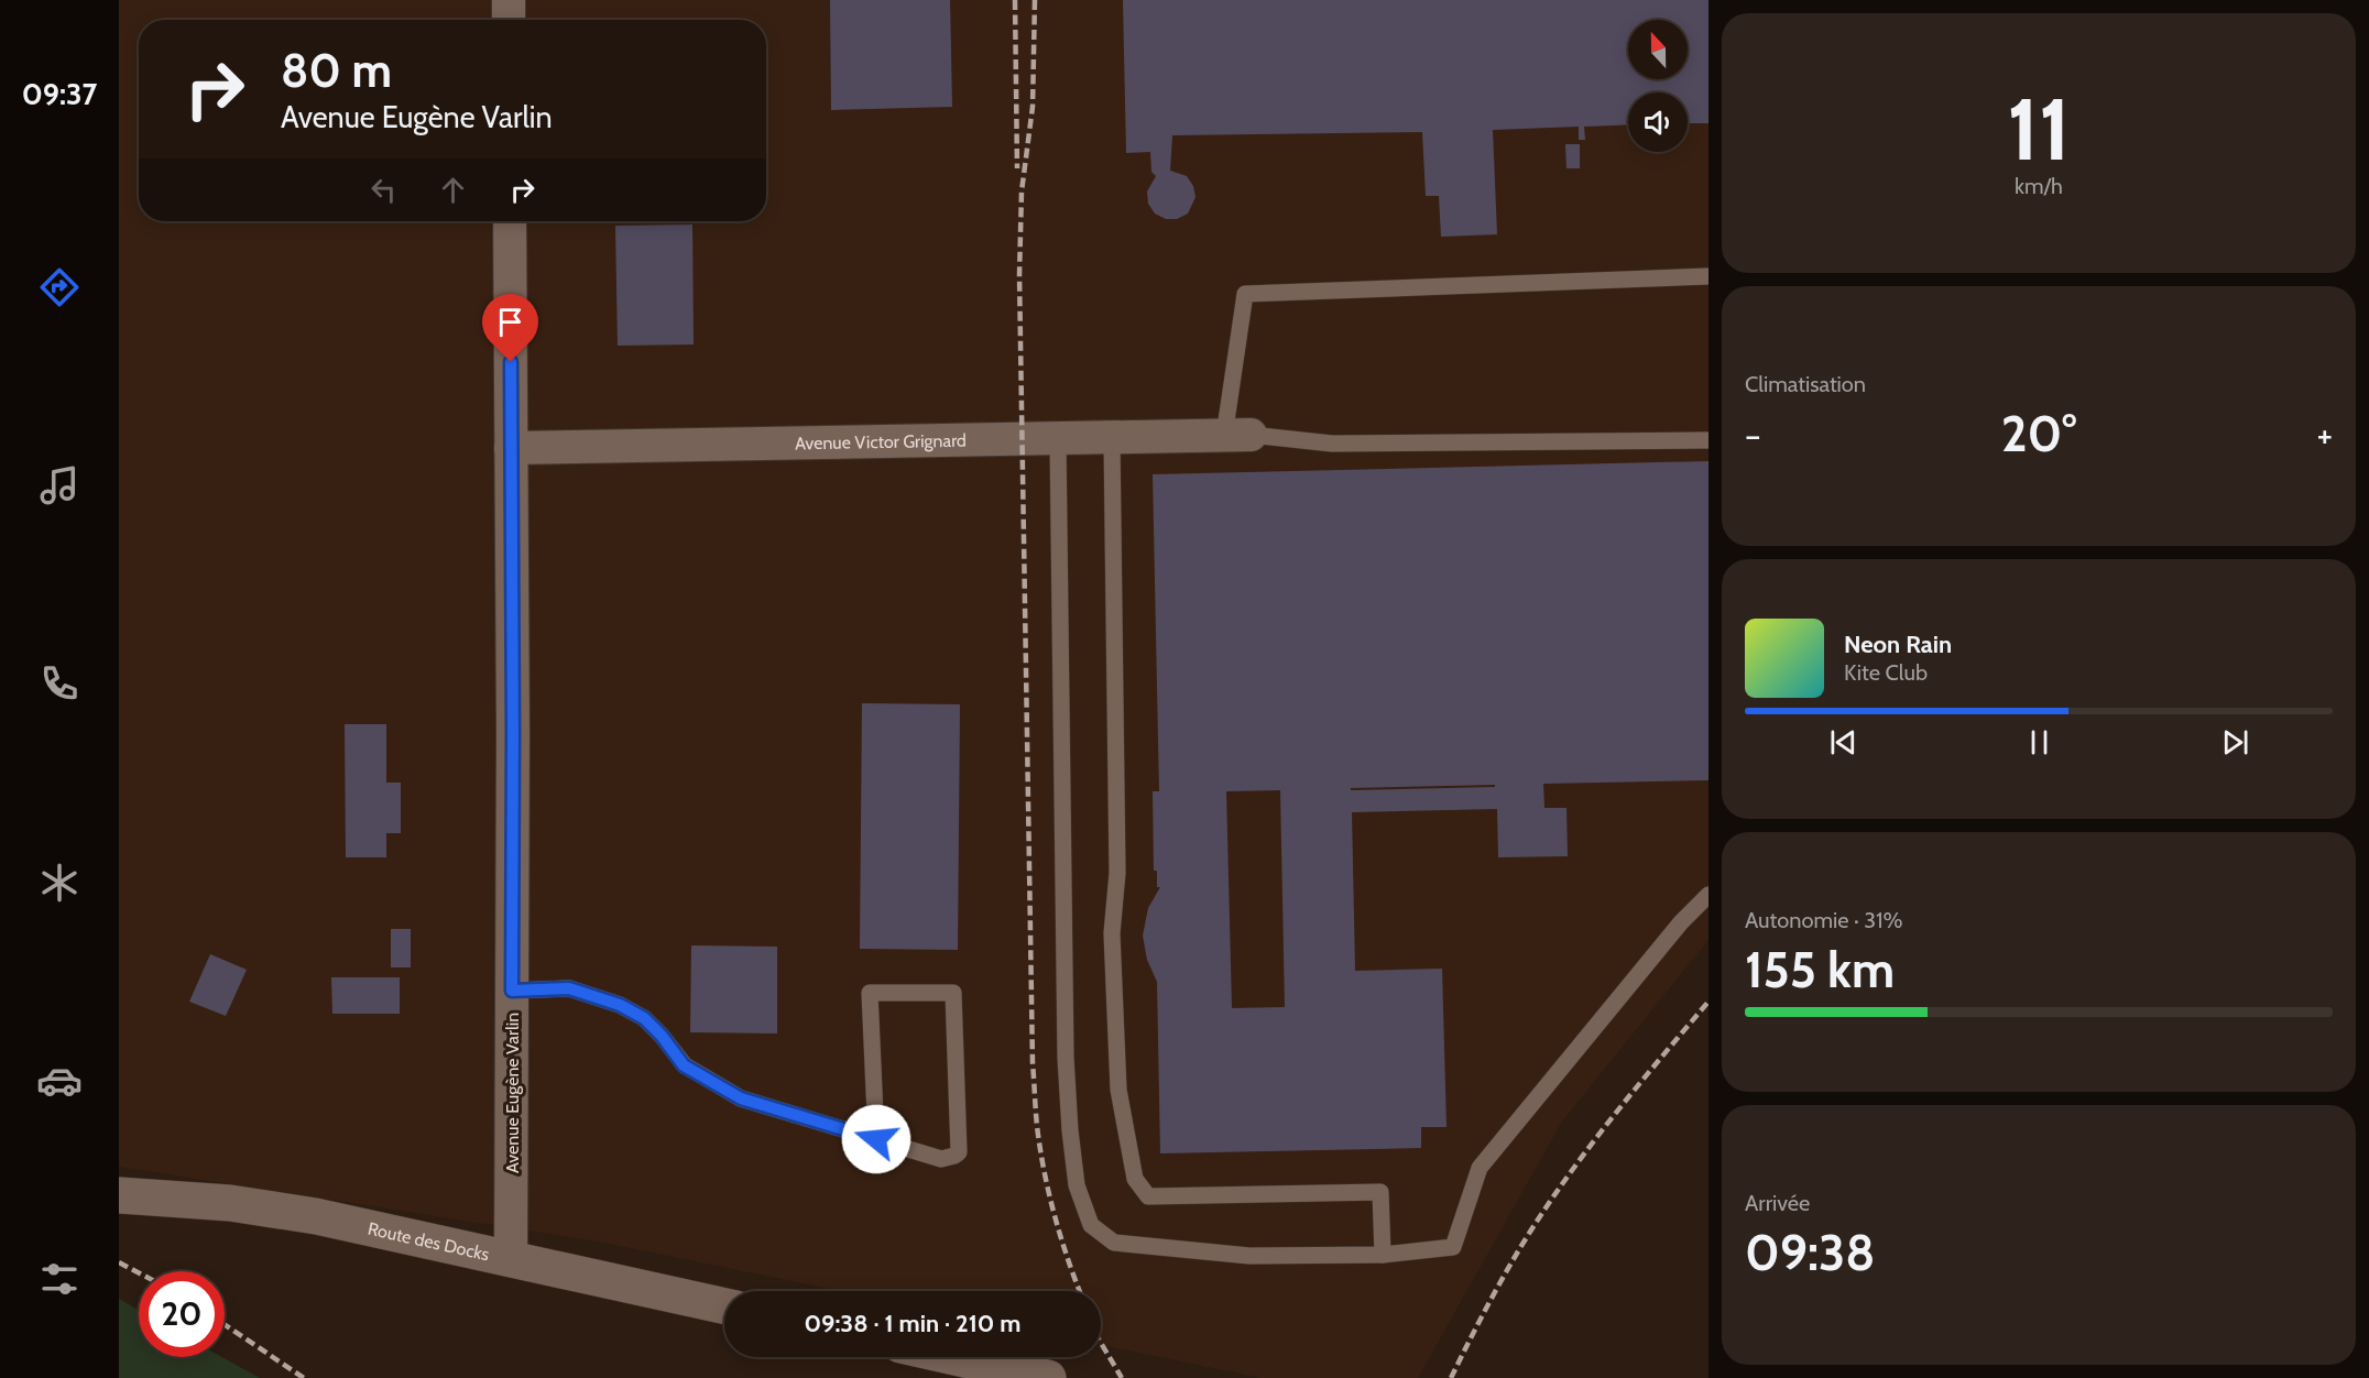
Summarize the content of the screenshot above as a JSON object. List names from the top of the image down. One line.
{"streets":{"street":["Avenue Victor Grignard","Avenue Eugène Varlin","Route des Docks"]},"crossings":[["Avenue Victor Grignard","Avenue Eugène Varlin"],["Avenue Eugène Varlin","Route des Docks"]],"north":"top","page":{"tabs":"09:37","tile":[["11","km/h"],"Climatisation",["Autonomie · 31%","155 km"],["Arrivée","09:38"]],"turn":["80 m","Avenue Eugène Varlin"],"heat":["−","20°","+"],"song":["Neon Rain","Kite Club"],"limit":"20","trip":"09:38 · 1 min · 210 m"}}
